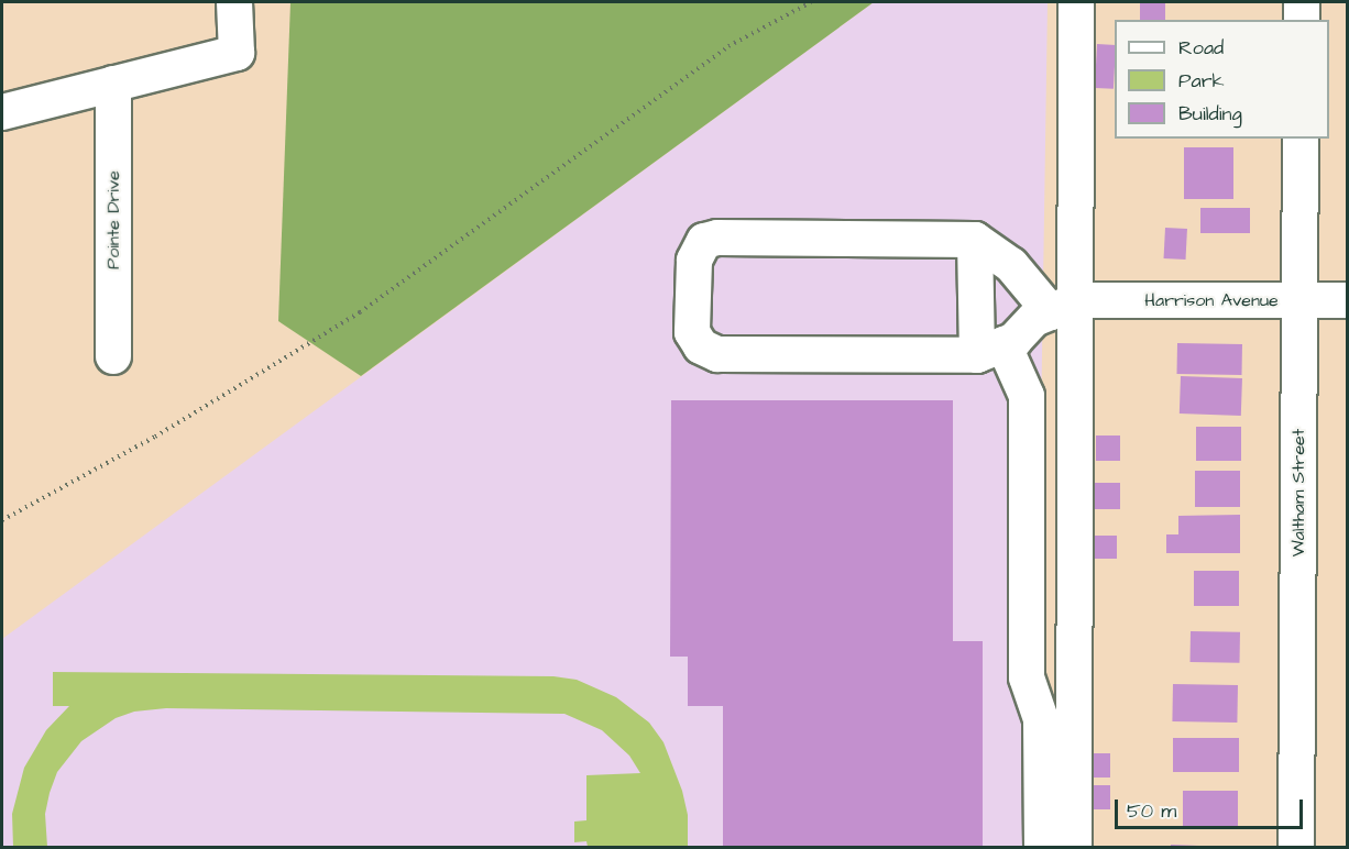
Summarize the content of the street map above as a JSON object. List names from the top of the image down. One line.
{"streets":{"street":["Pointe Drive","Harrison Avenue","Waltham Street"]},"crossings":[["Harrison Avenue","Waltham Street"]],"legend":["Road","Park","Building"],"scale_bar":"50 m"}
